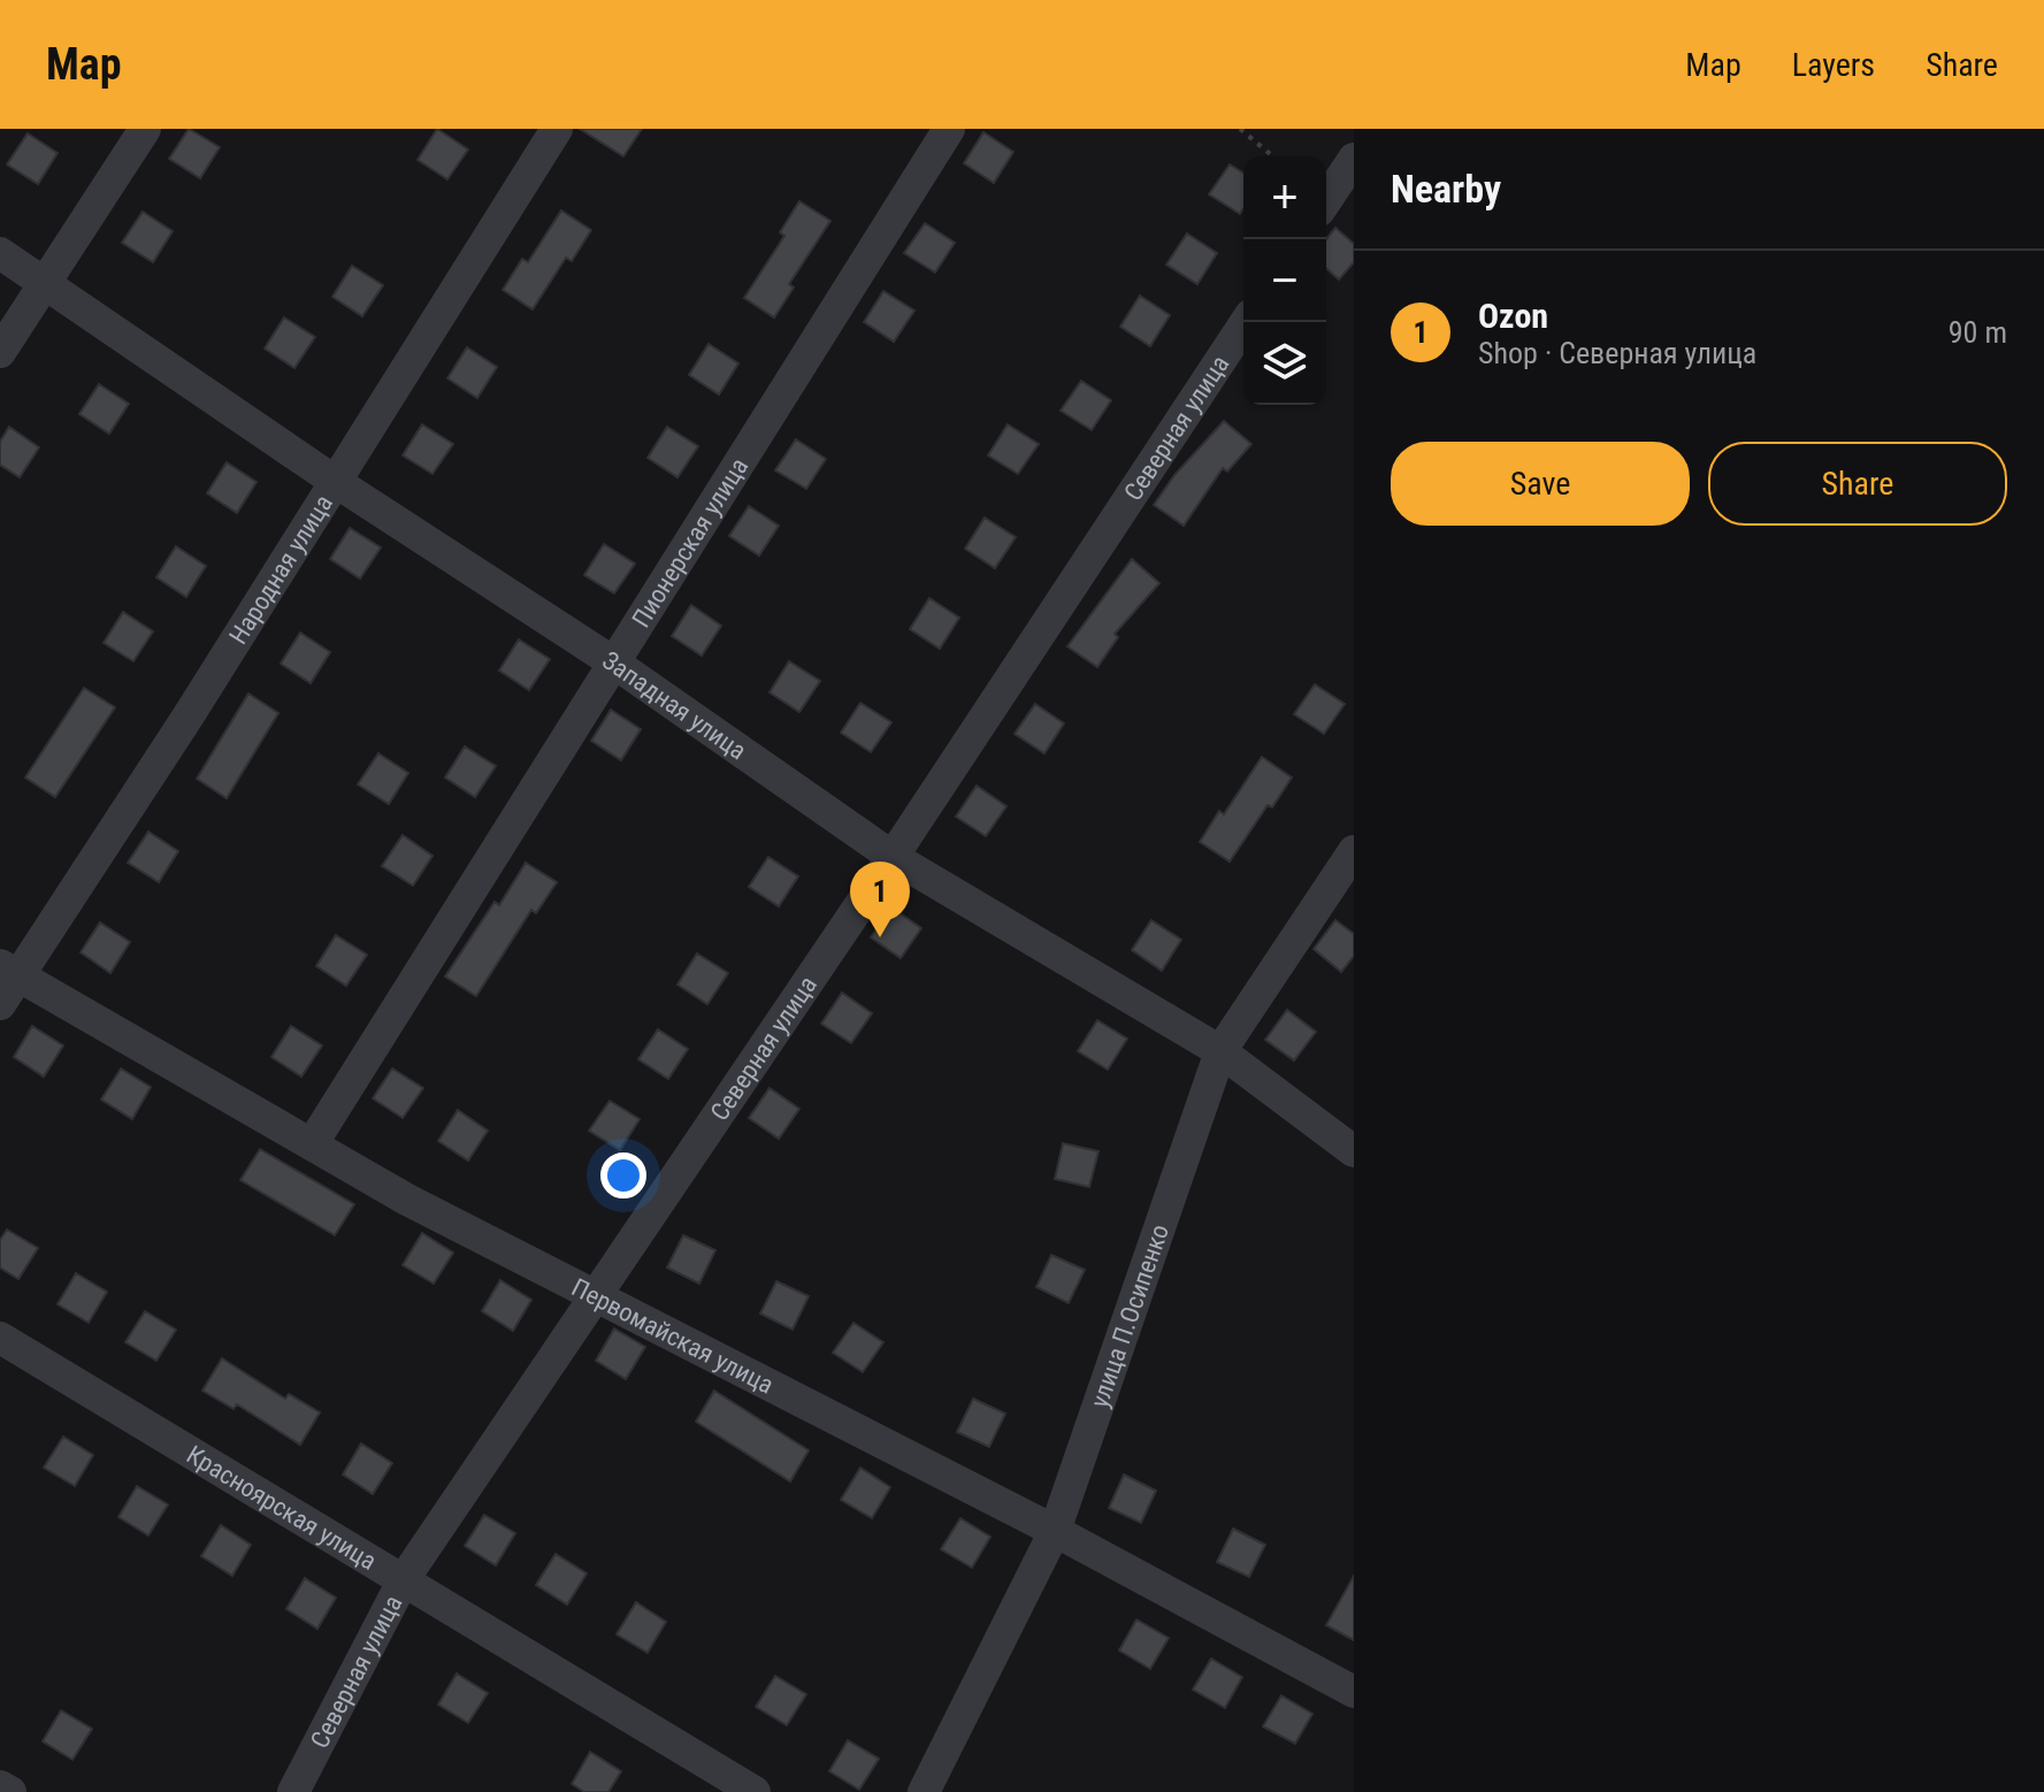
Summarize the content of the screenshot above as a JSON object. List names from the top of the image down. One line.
{"streets":{"street":["Северная улица","Пионерская улица","Народная улица","Западная улица","улица П.Осипенко","Первомайская улица","Красноярская улица"]},"crossings":[["Северная улица","Западная улица"],["Северная улица","Первомайская улица"],["Северная улица","Красноярская улица"],["Пионерская улица","Западная улица"],["Пионерская улица","Первомайская улица"],["Народная улица","Западная улица"],["Народная улица","Первомайская улица"],["Западная улица","улица П.Осипенко"],["улица П.Осипенко","Первомайская улица"]],"page":{"header":"Map","nav":["Map","Layers","Share"],"heading":"Nearby","map_buttons":["+","−"],"list":[{"mark":"1","name":"Ozon","note":"Shop · Северная улица","value":"90 m"}],"buttons":["Save","Share"],"pins":"1"}}
